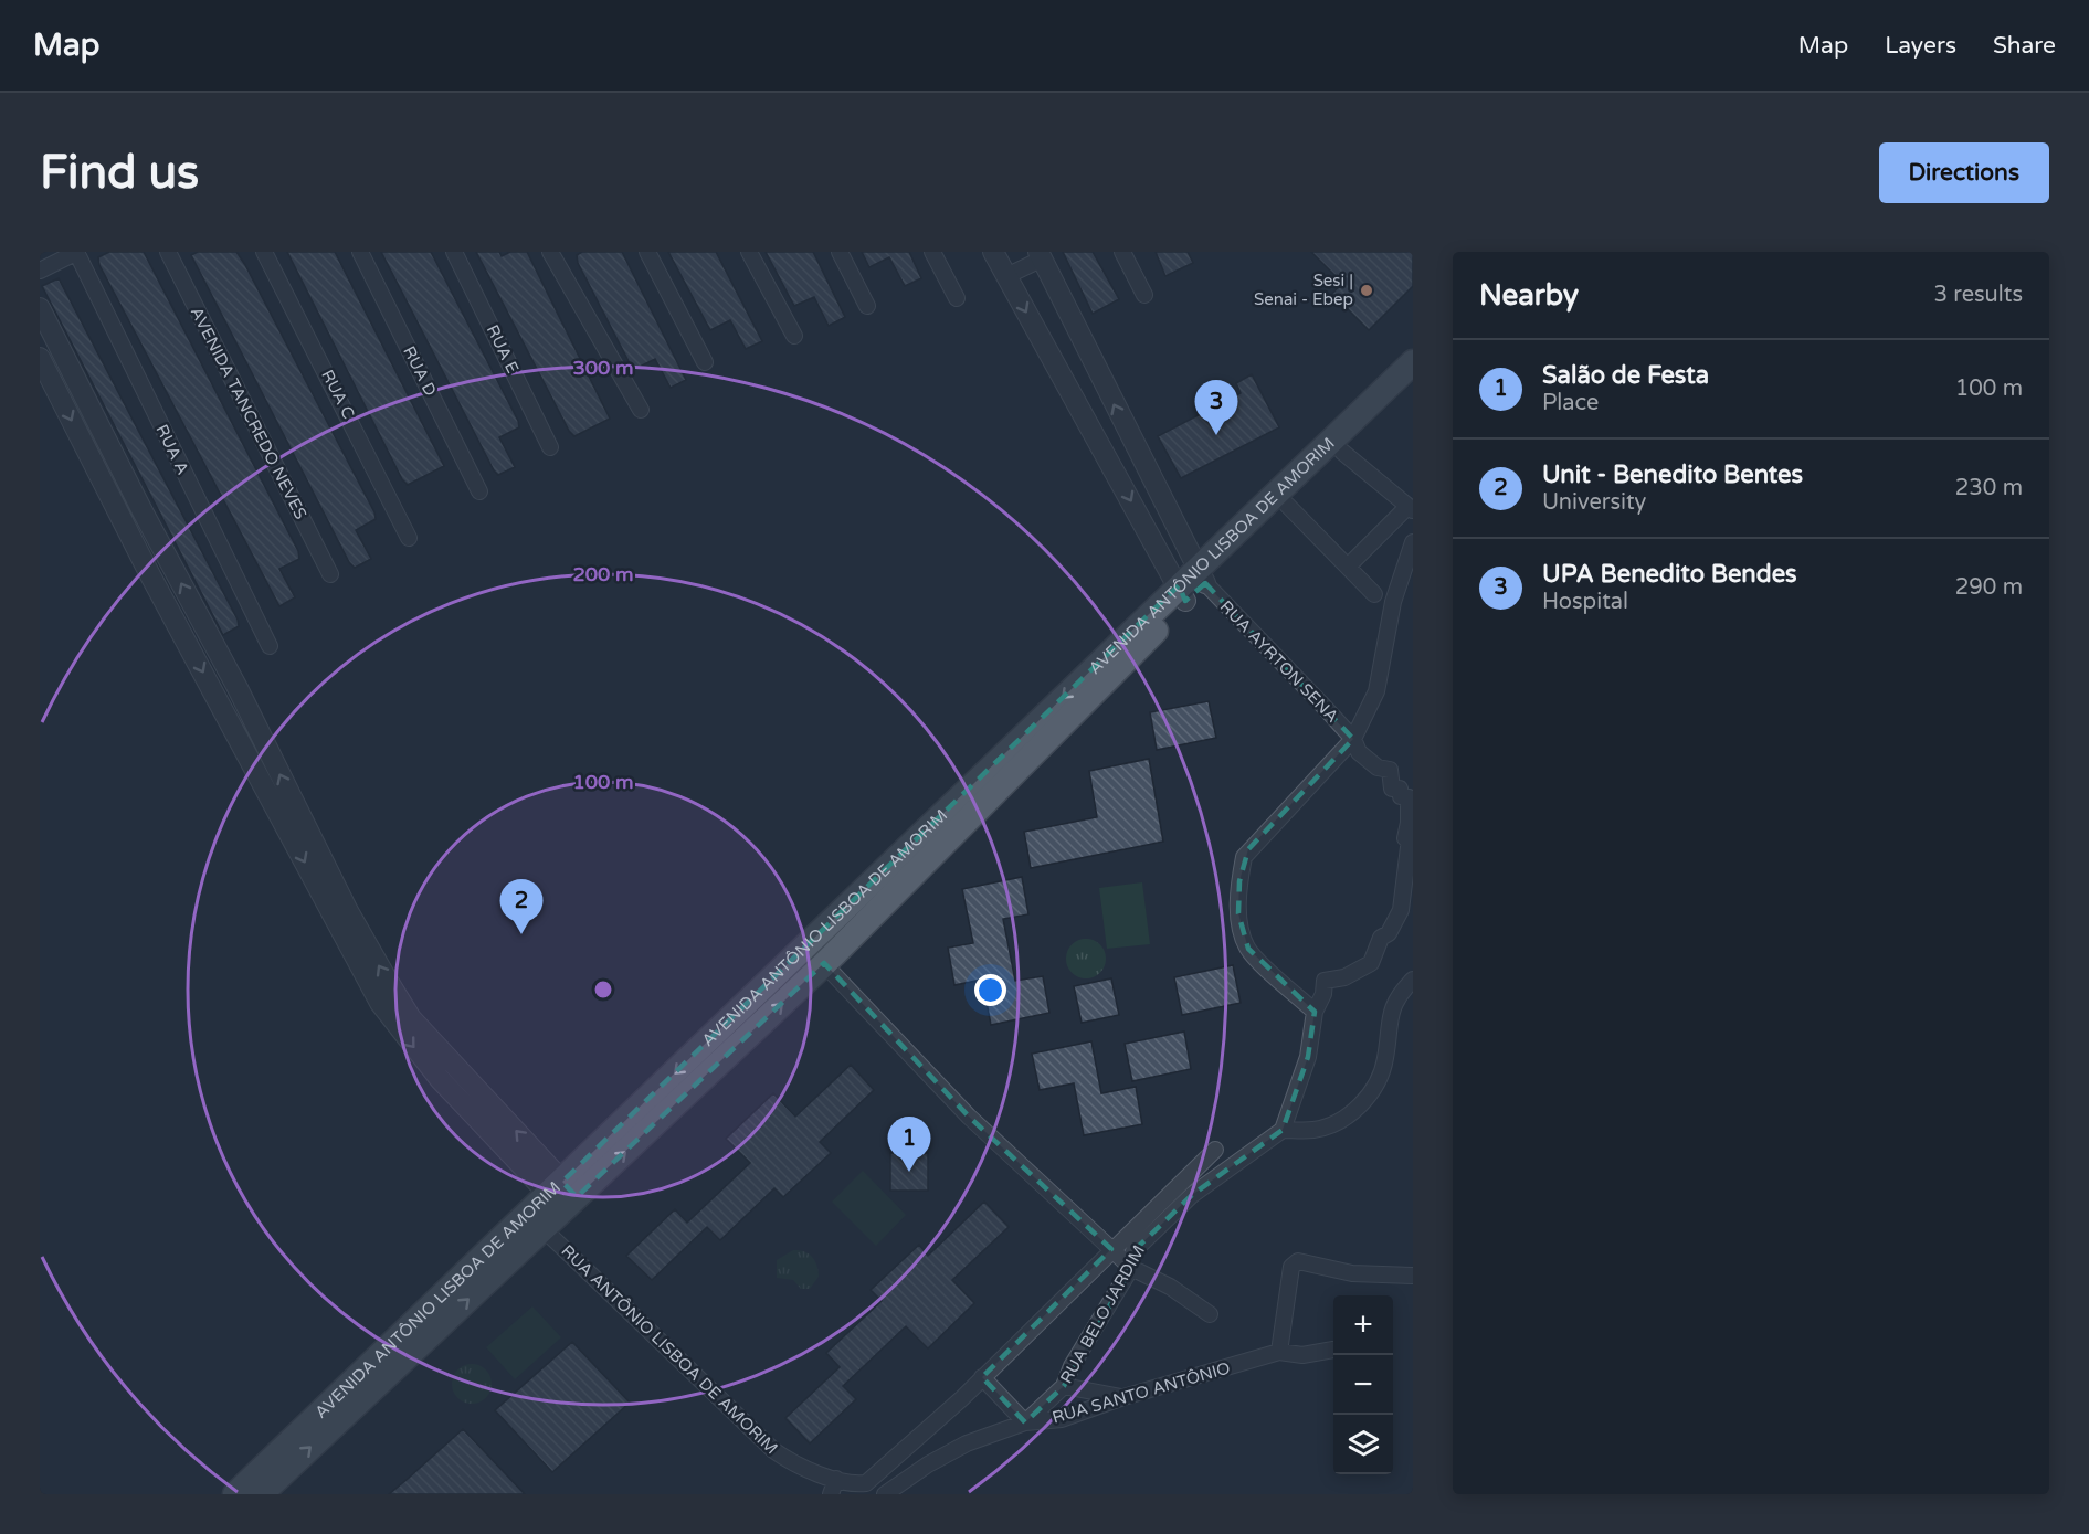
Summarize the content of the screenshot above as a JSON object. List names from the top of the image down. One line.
{"streets":{"main road":["AVENIDA ANTÔNIO LISBOA DE AMORIM"],"street":["RUA E","RUA D","RUA C","AVENIDA TANCREDO NEVES","RUA A","RUA AYRTON SENA","RUA BELO JARDIM","RUA ANTÔNIO LISBOA DE AMORIM","RUA SANTO ANTÔNIO"]},"crossings":[["AVENIDA ANTÔNIO LISBOA DE AMORIM","RUA AYRTON SENA"],["AVENIDA ANTÔNIO LISBOA DE AMORIM","RUA ANTÔNIO LISBOA DE AMORIM"],["RUA BELO JARDIM","RUA ANTÔNIO LISBOA DE AMORIM"],["RUA BELO JARDIM","RUA SANTO ANTÔNIO"]],"places":["Sesi | Senai - Ebep"],"page":{"header":"Map","nav":["Map","Layers","Share"],"buttons":"Directions","title":"Find us","heading":["Nearby","3 results"],"list":[{"mark":"1","name":"Salão de Festa","note":"Place","value":"100 m"},{"mark":"2","name":"Unit - Benedito Bentes","note":"University","value":"230 m"},{"mark":"3","name":"UPA Benedito Bendes","note":"Hospital","value":"290 m"}],"pins":["3","2","1"],"map_buttons":["+","−"]},"rings":["300 m","200 m","100 m"]}
